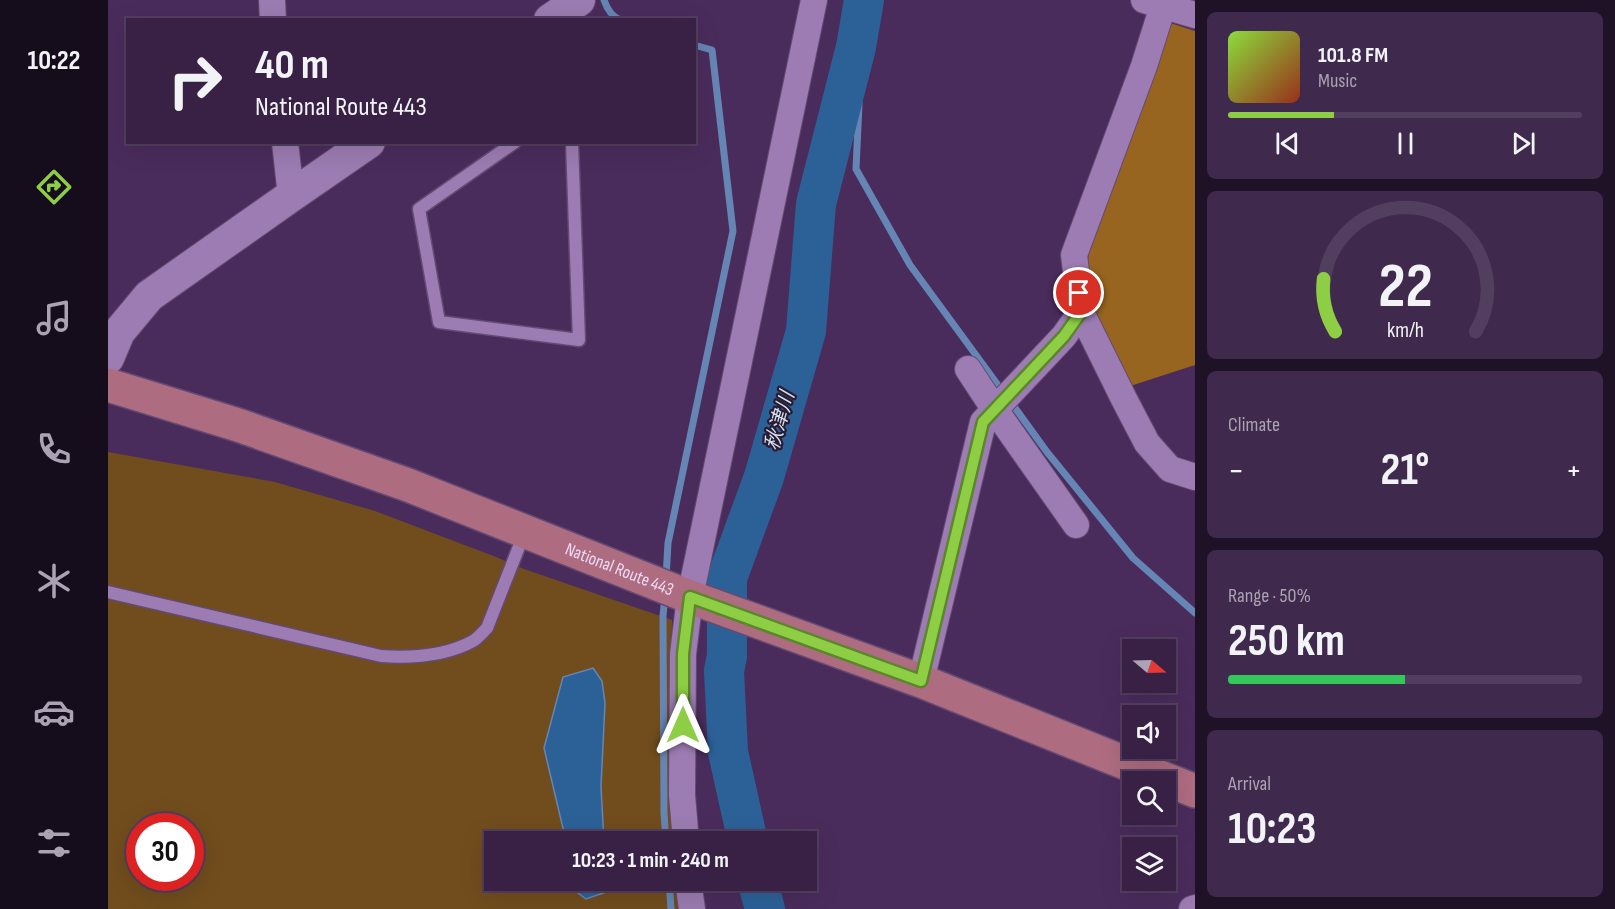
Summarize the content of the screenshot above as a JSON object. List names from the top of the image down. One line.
{"streets":{"highway":["National Route 443"]},"water":["秋津川"],"north":"right","page":{"tabs":"10:22","turn":["40 m","National Route 443"],"song":["101.8 FM","Music"],"tile":["Climate",["Range · 50%","250 km"],["Arrival","10:23"]],"heat":["−","21°","+"],"limit":"30","trip":"10:23 · 1 min · 240 m","gauge":["22","km/h"]}}
